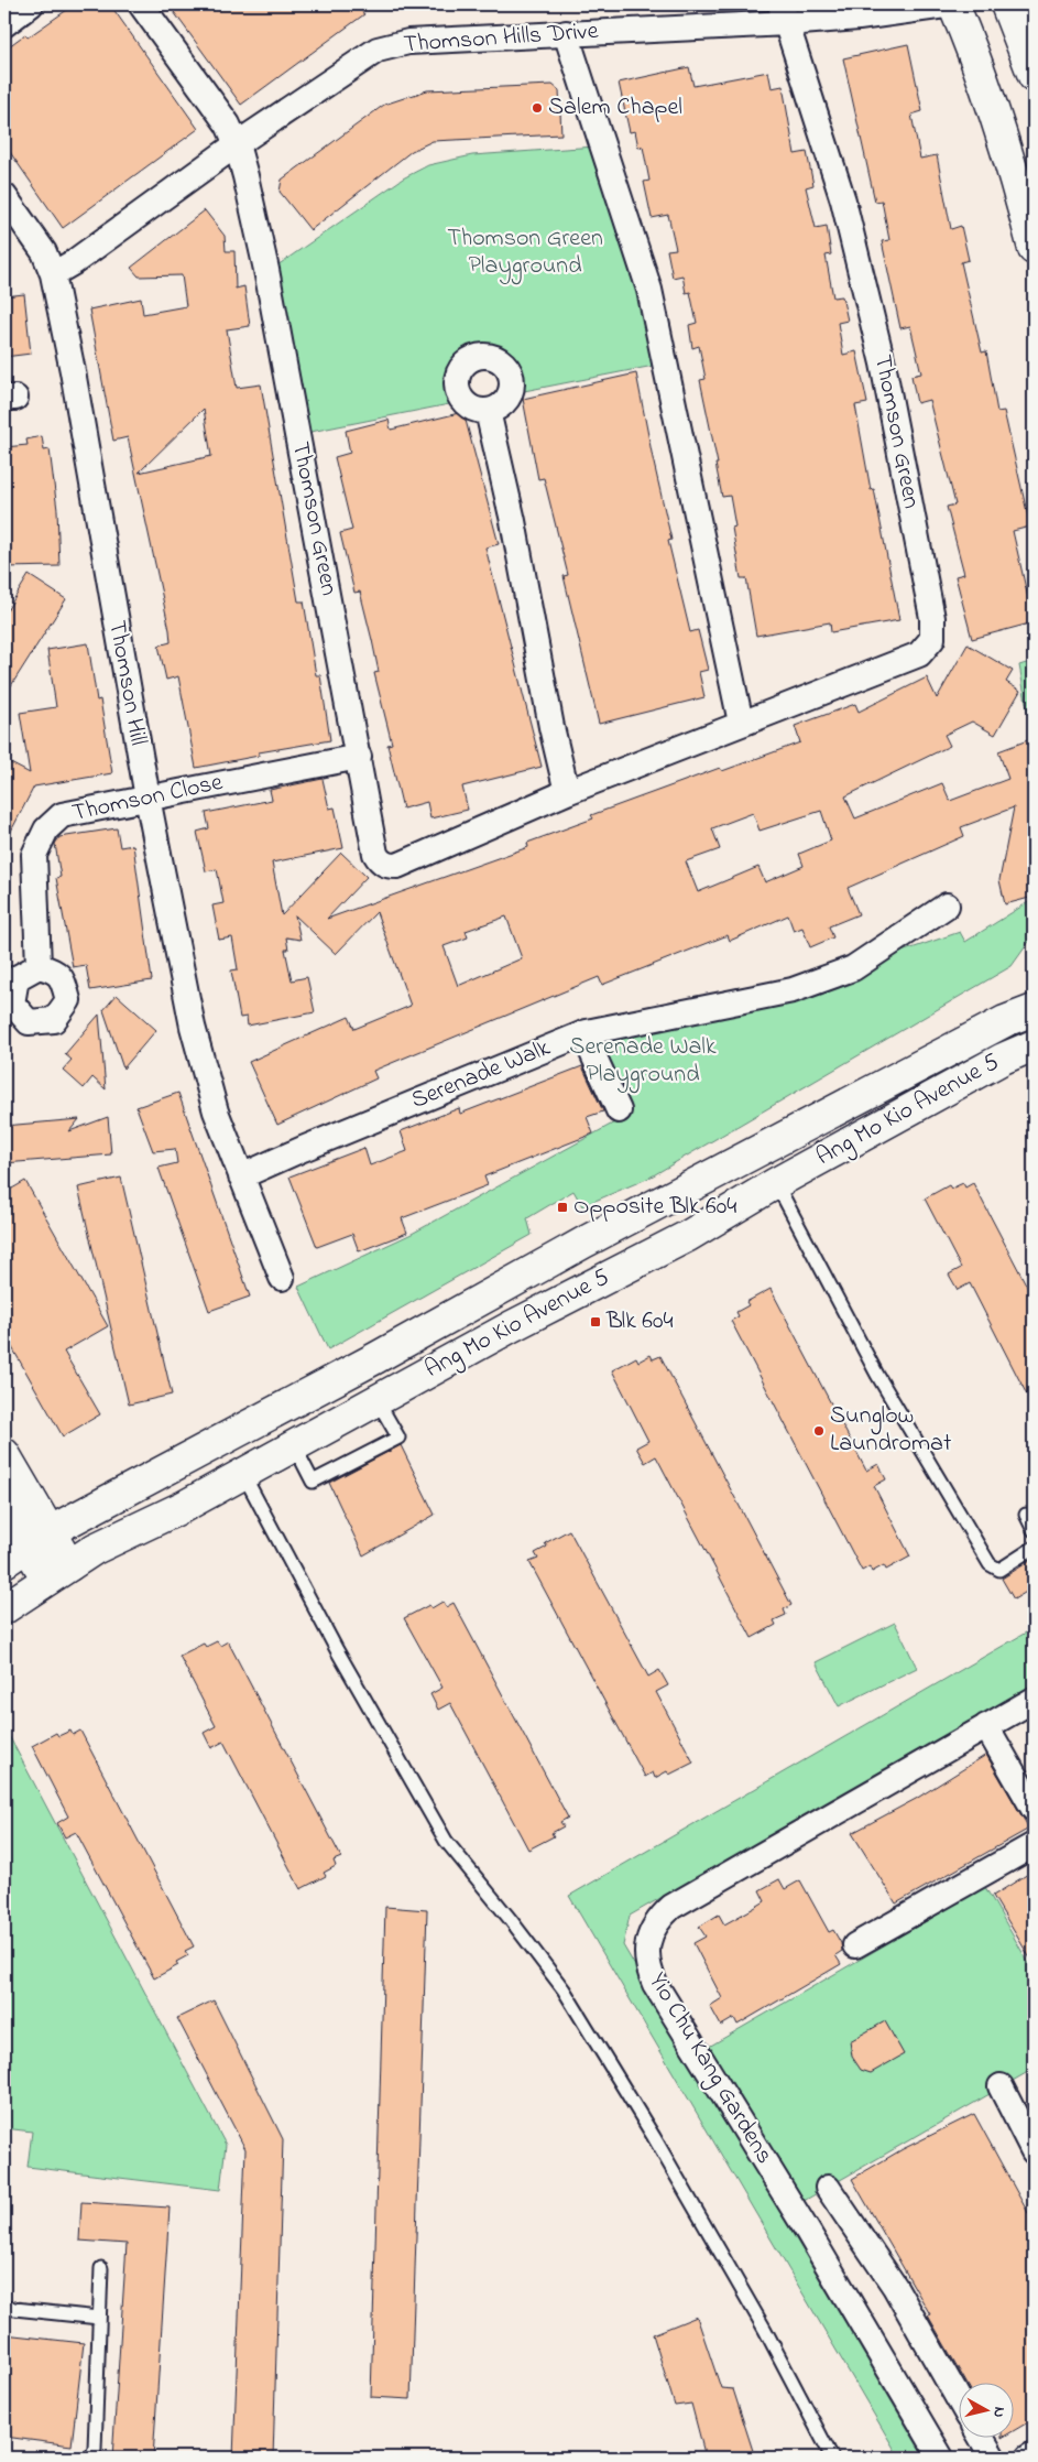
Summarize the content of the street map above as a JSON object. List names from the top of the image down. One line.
{"streets":{"main road":["Ang Mo Kio Avenue 5"],"street":["Thomson Hills Drive","Thomson Green","Thomson Hill","Thomson Close","Serenade Walk","Yio Chu Kang Gardens"]},"crossings":[["Thomson Hills Drive","Thomson Green"],["Thomson Hills Drive","Thomson Hill"],["Thomson Green","Thomson Close"],["Thomson Hill","Thomson Close"],["Thomson Hill","Serenade Walk"]],"parks":["Thomson Green Playground","Serenade Walk Playground"],"places":{"other":["Salem Chapel","Sunglow Laundromat"],"transit":["Opposite Blk 604","Blk 604"]},"north":"right"}
